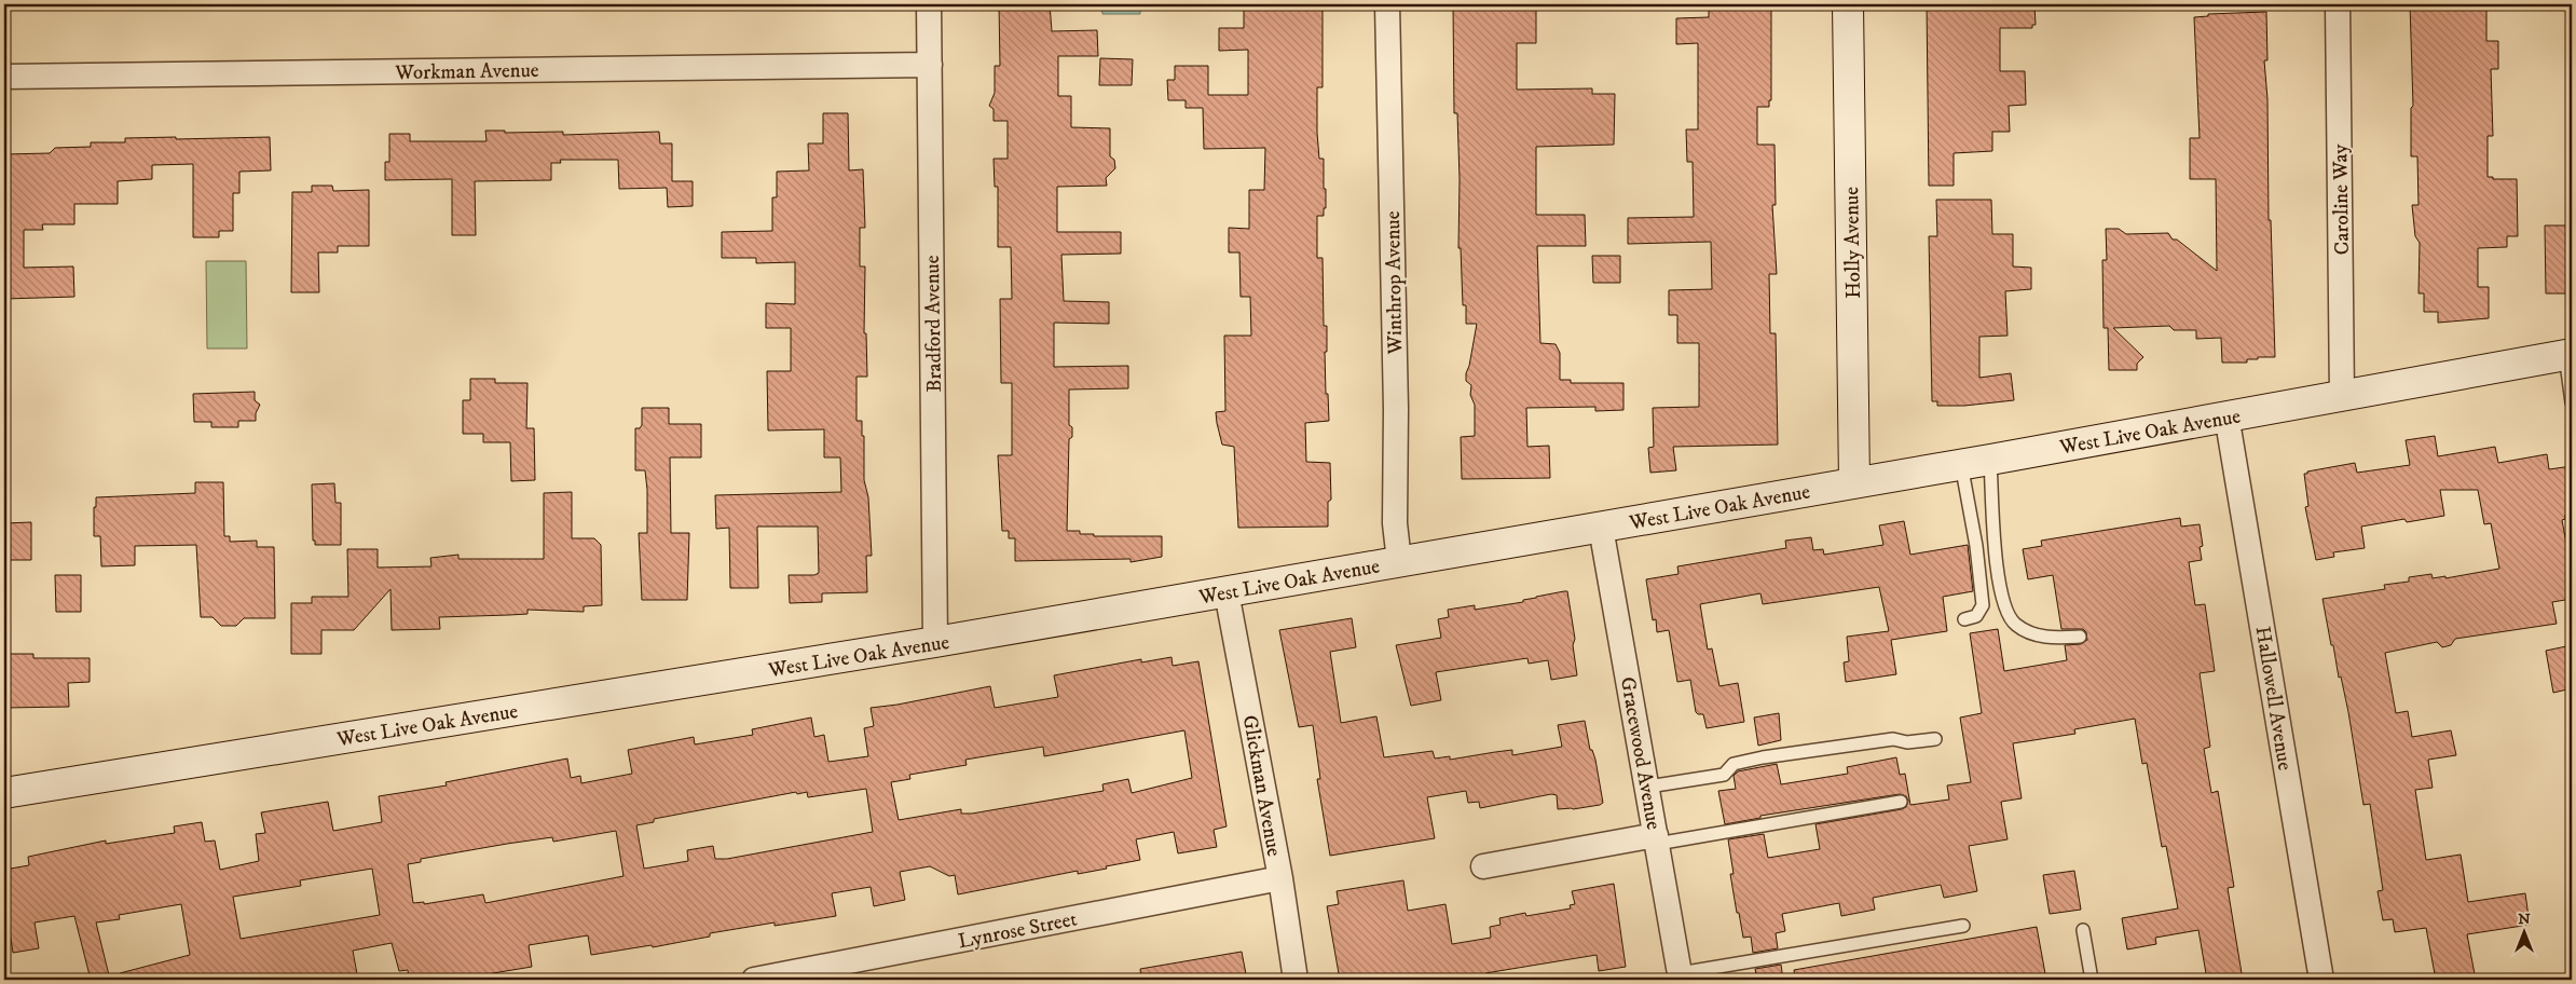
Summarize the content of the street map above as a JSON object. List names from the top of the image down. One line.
{"streets":{"street":["Workman Avenue","Caroline Way","Holly Avenue","Winthrop Avenue","Bradford Avenue","West Live Oak Avenue","Hallowell Avenue","Gracewood Avenue","Glickman Avenue","Lynrose Street"]},"crossings":[["Workman Avenue","Bradford Avenue"],["Caroline Way","West Live Oak Avenue"],["Holly Avenue","West Live Oak Avenue"],["Winthrop Avenue","West Live Oak Avenue"],["Bradford Avenue","West Live Oak Avenue"],["West Live Oak Avenue","Hallowell Avenue"],["West Live Oak Avenue","Gracewood Avenue"],["West Live Oak Avenue","Glickman Avenue"],["Glickman Avenue","Lynrose Street"]],"north":"top"}
